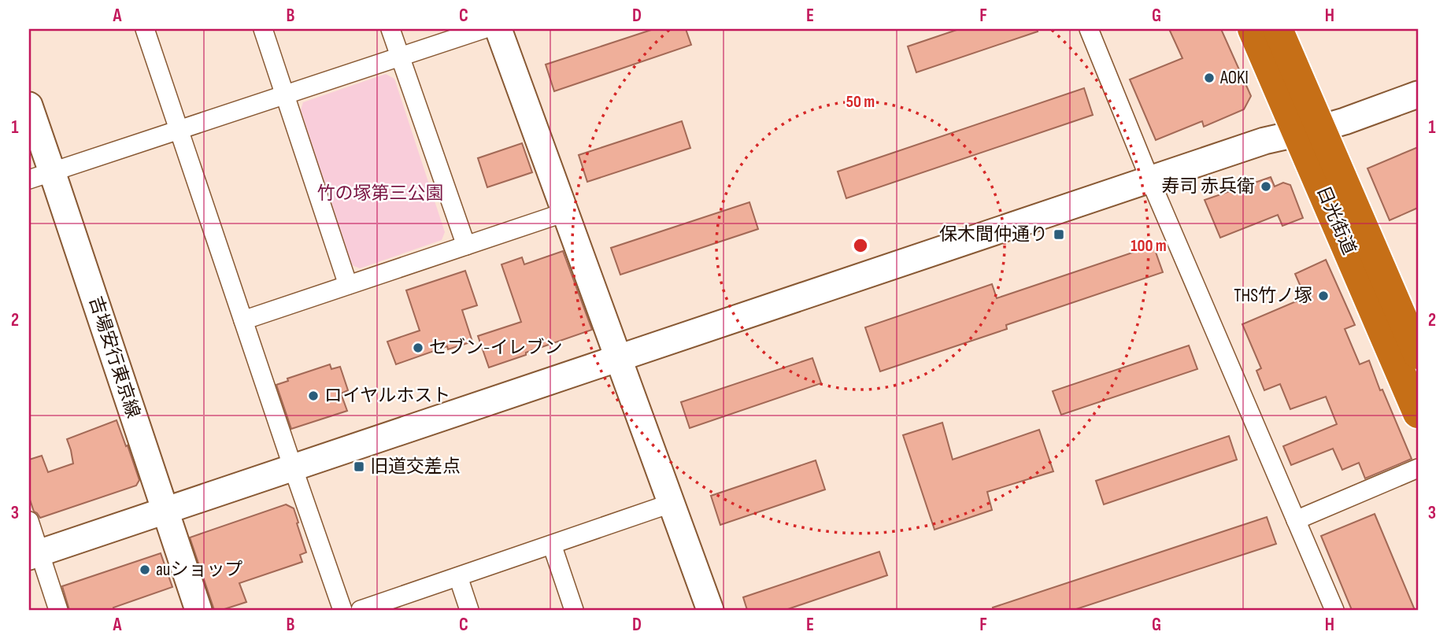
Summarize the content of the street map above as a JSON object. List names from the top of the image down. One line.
{"streets":{"highway":["日光街道"],"street":["吉場安行東京線"]},"parks":["竹の塚第三公園"],"places":{"other":["AOKI","寿司 赤兵衛","THS竹ノ塚","セブン-イレブン","ロイヤルホスト","auショップ"],"transit":["保木間仲通り","旧道交差点"]},"grid":{"columns":["A","B","C","D","E","F","G","H"],"rows":["1","2","3"]},"rings":["50 m","100 m"]}
